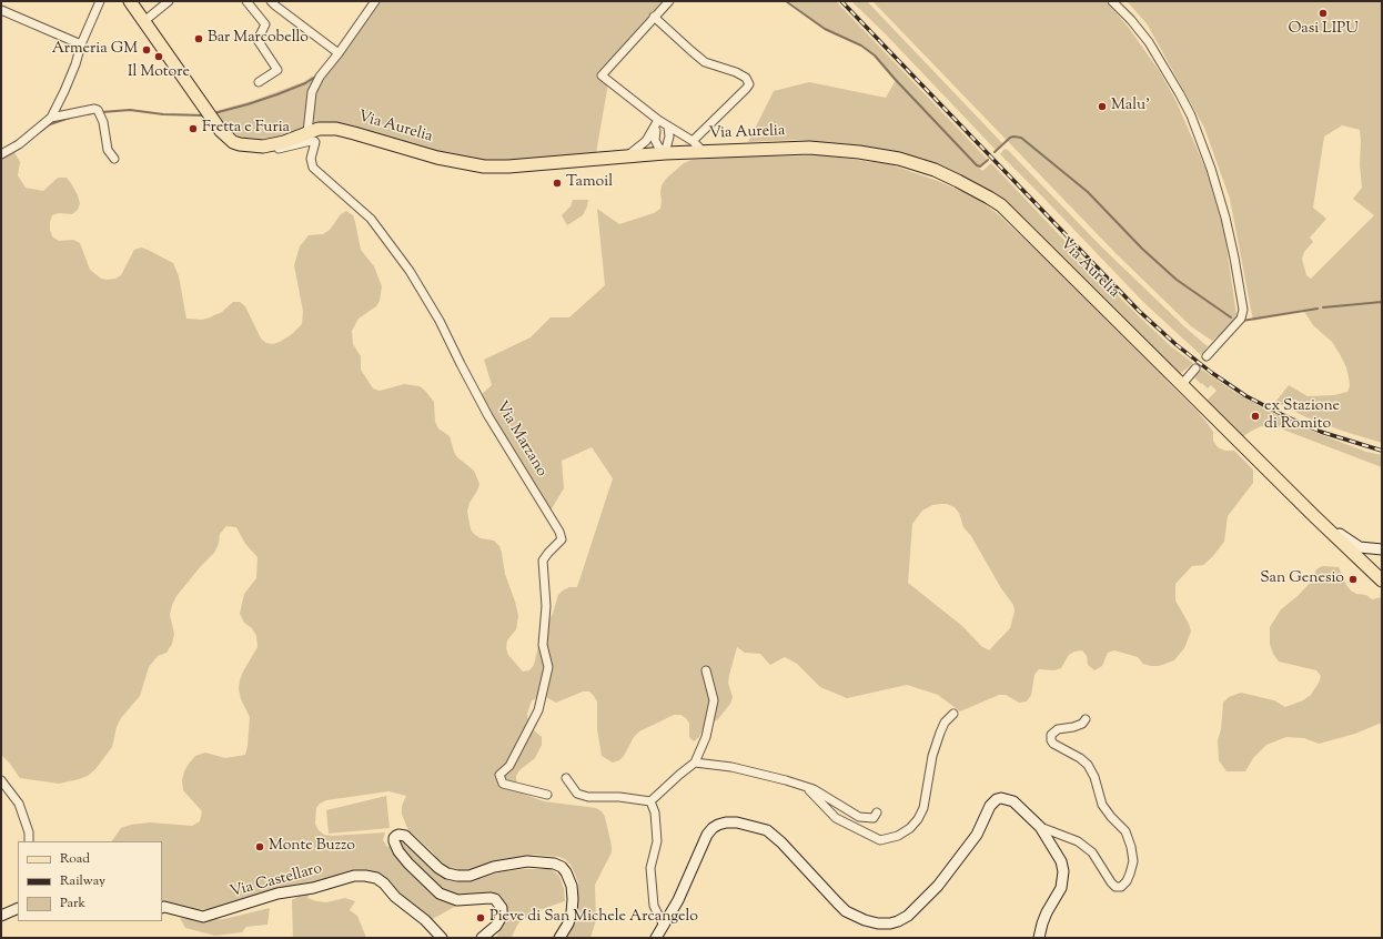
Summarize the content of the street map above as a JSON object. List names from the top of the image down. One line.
{"streets":{"main road":["Via Aurelia"],"street":["Via Marzano","Via Castellaro"]},"crossings":[["Via Aurelia","Via Marzano"]],"places":["Oasi LIPU","Bar Marcobello","Armeria GM","Il Motore","Malu'","Fretta e Furia","Tamoil","ex Stazione di Romito","San Genesio","Monte Buzzo","Pieve di San Michele Arcangelo"],"legend":["Road","Railway","Park"]}
